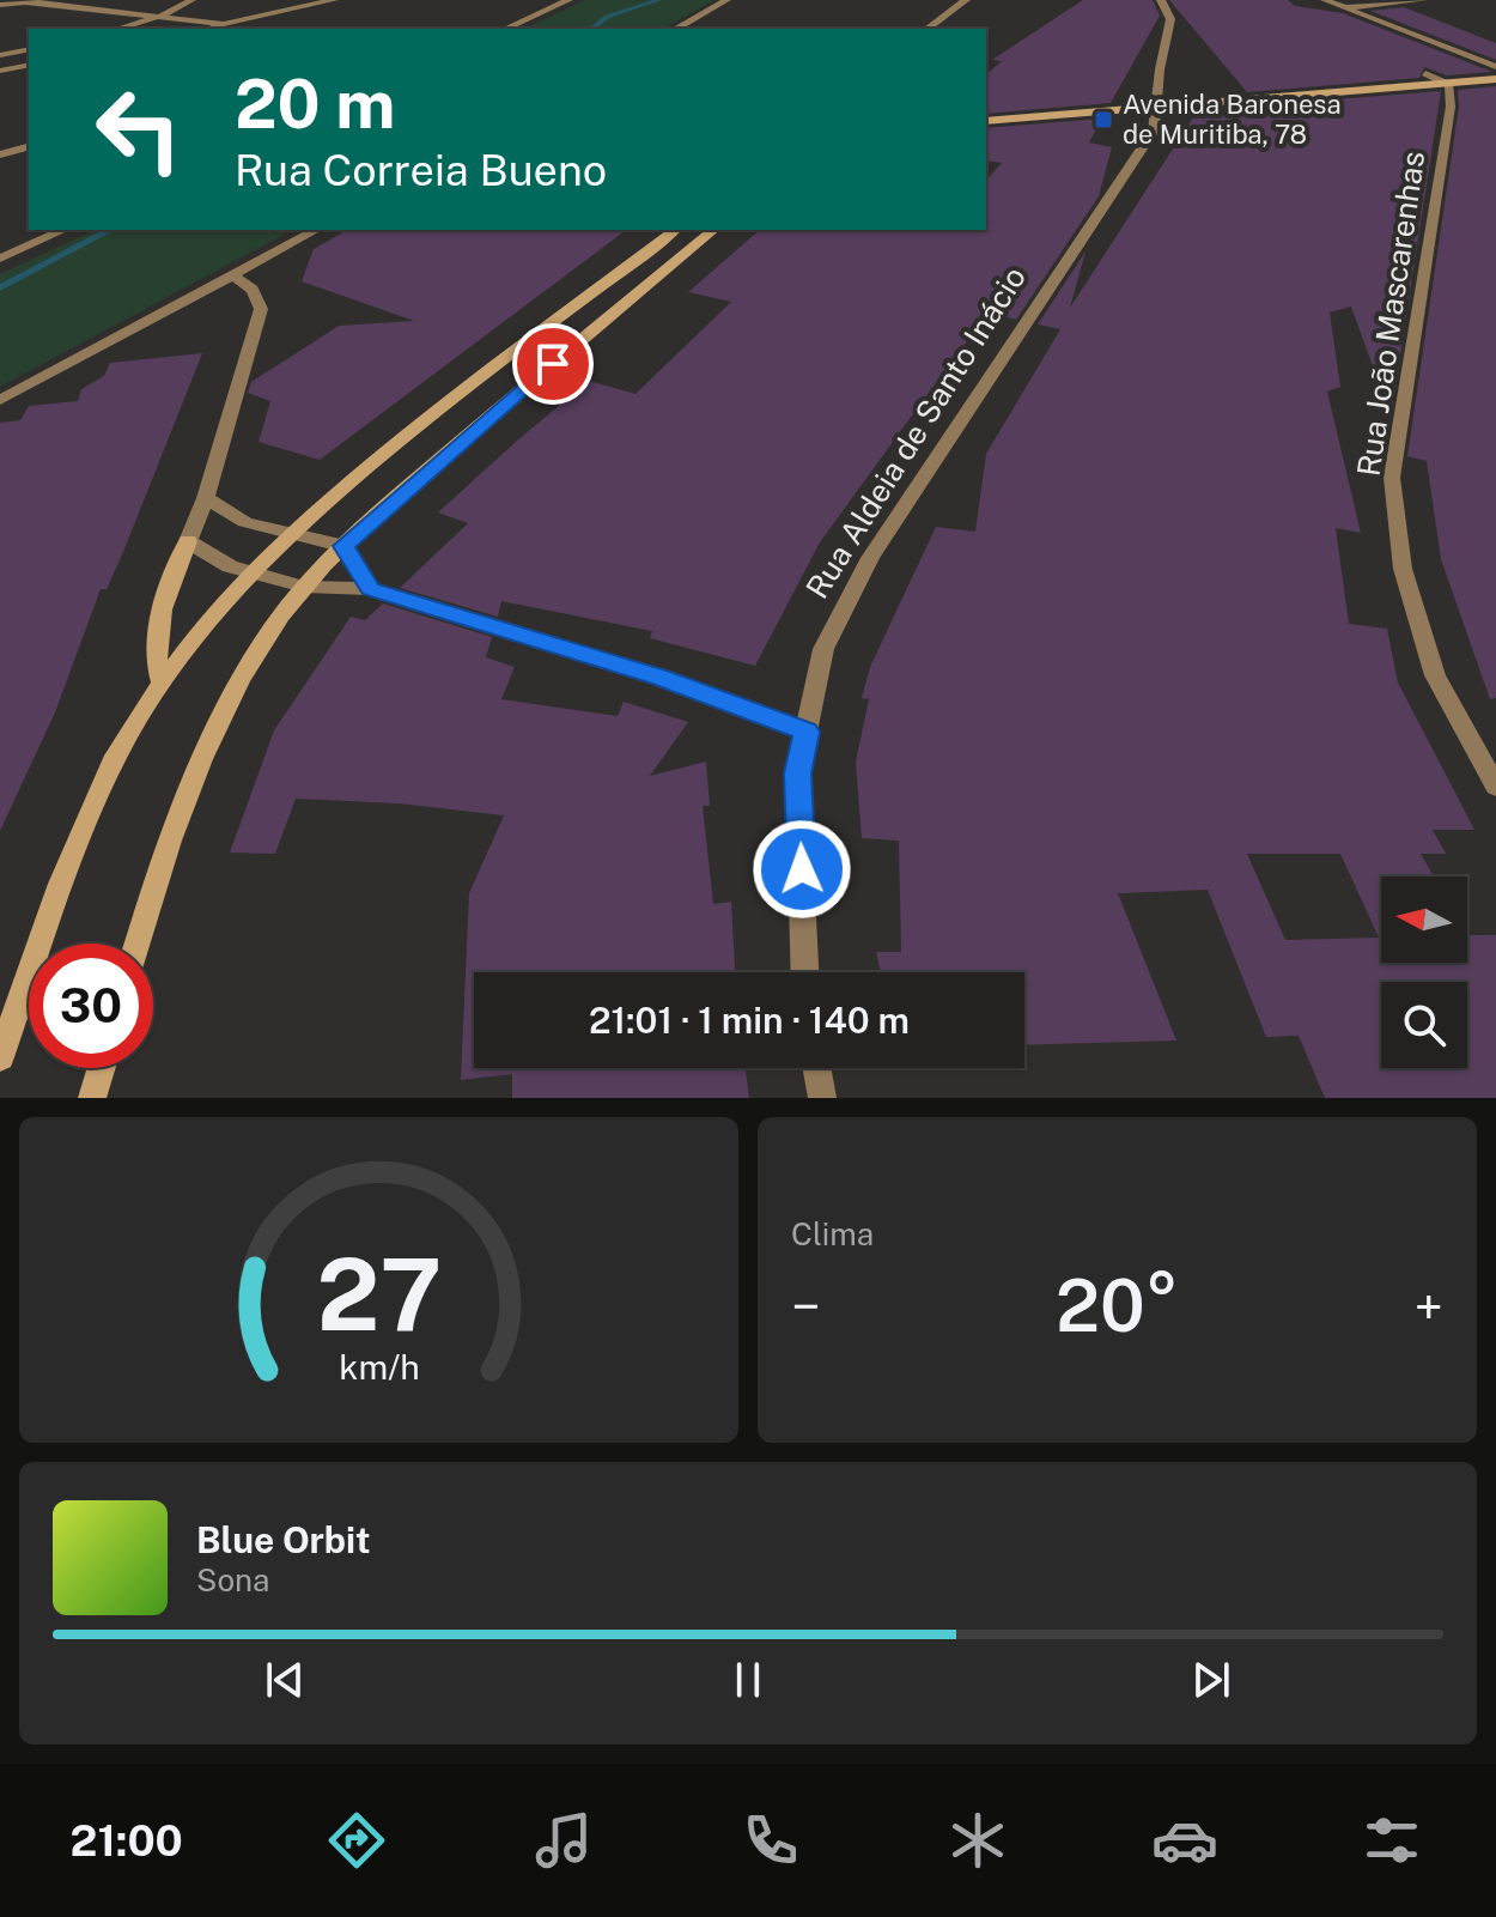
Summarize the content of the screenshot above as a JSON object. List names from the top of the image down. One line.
{"streets":{"street":["Rua João Mascarenhas","Rua Aldeia de Santo Inácio"]},"places":{"transit":["Avenida Baronesa de Muritiba, 78"]},"north":"left","page":{"turn":["20 m","Rua Correia Bueno"],"limit":"30","trip":"21:01 · 1 min · 140 m","tile":"Clima","heat":["−","20°","+"],"song":["Blue Orbit","Sona"],"tabs":"21:00","gauge":["27","km/h"]}}
